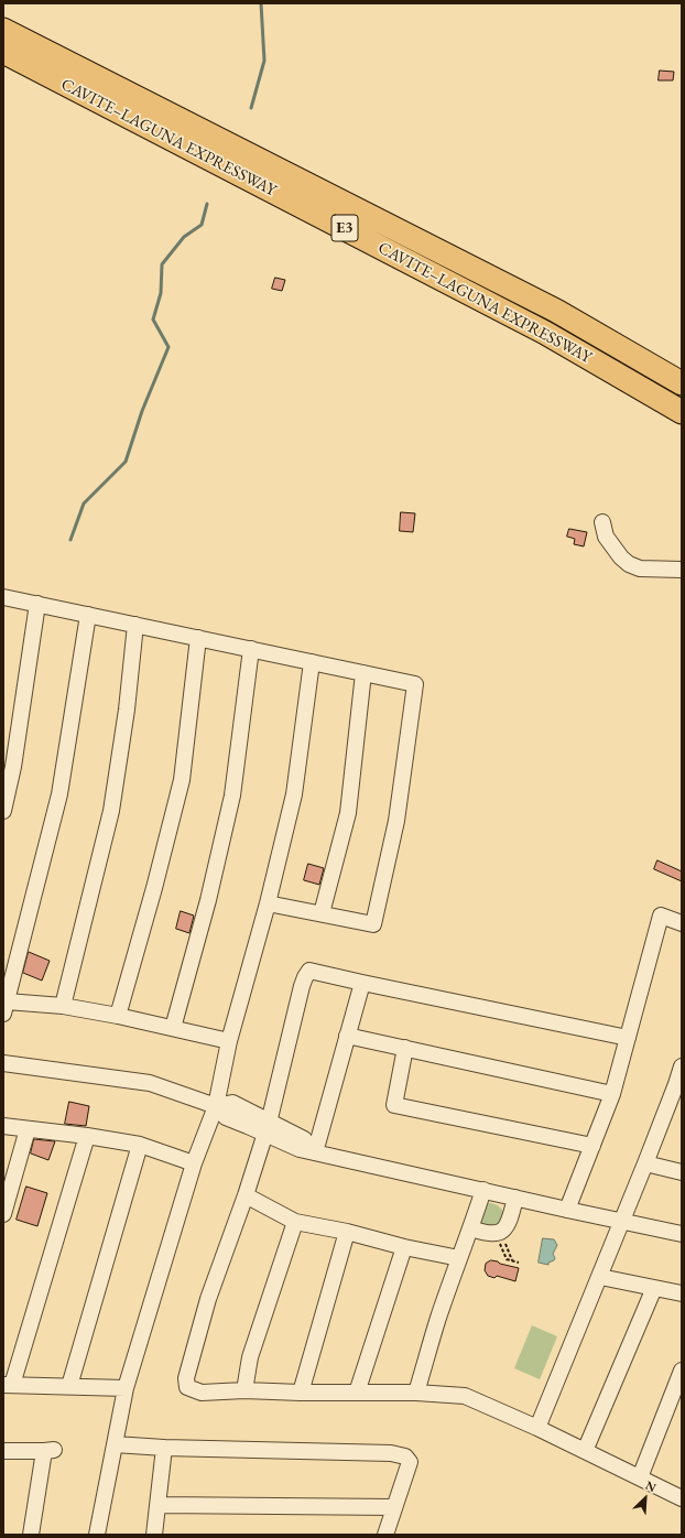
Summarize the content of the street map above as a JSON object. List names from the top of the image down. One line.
{"streets":{"highway":["CAVITE–LAGUNA EXPRESSWAY","E3"]},"north":"top right"}
